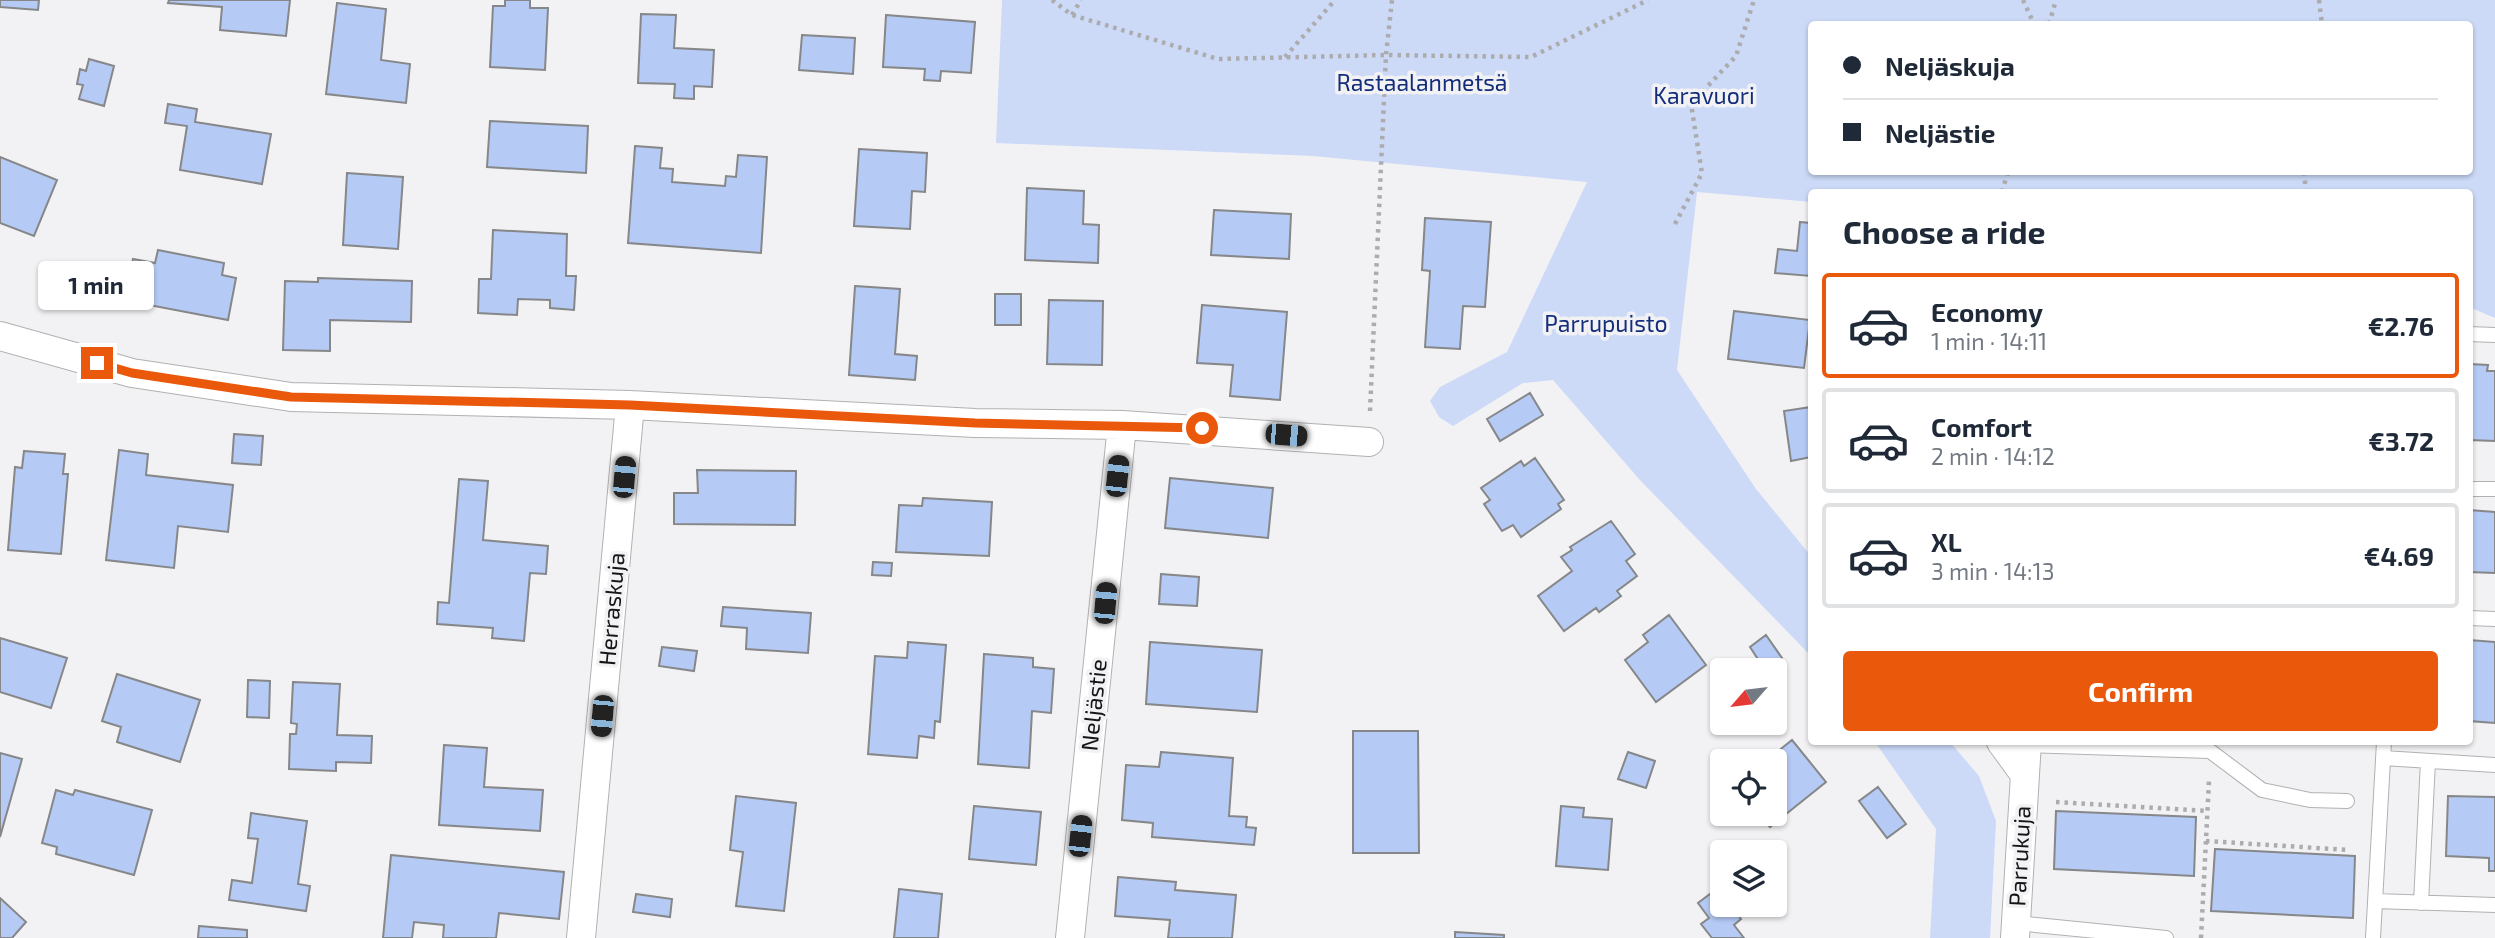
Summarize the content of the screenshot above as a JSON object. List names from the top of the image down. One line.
{"streets":{"street":["Herraskuja","Neljästie","Parrukuja"]},"parks":["Rastaalanmetsä","Karavuori","Parrupuisto"],"north":"bottom left","page":{"banner":["Neljäskuja","Neljästie"],"heading":"Choose a ride","bubble":"1 min","list":[{"name":"Economy","note":"1 min · 14:11","value":"€2.76"},{"name":"Comfort","note":"2 min · 14:12","value":"€3.72"},{"name":"XL","note":"3 min · 14:13","value":"€4.69"}],"buttons":"Confirm"}}
